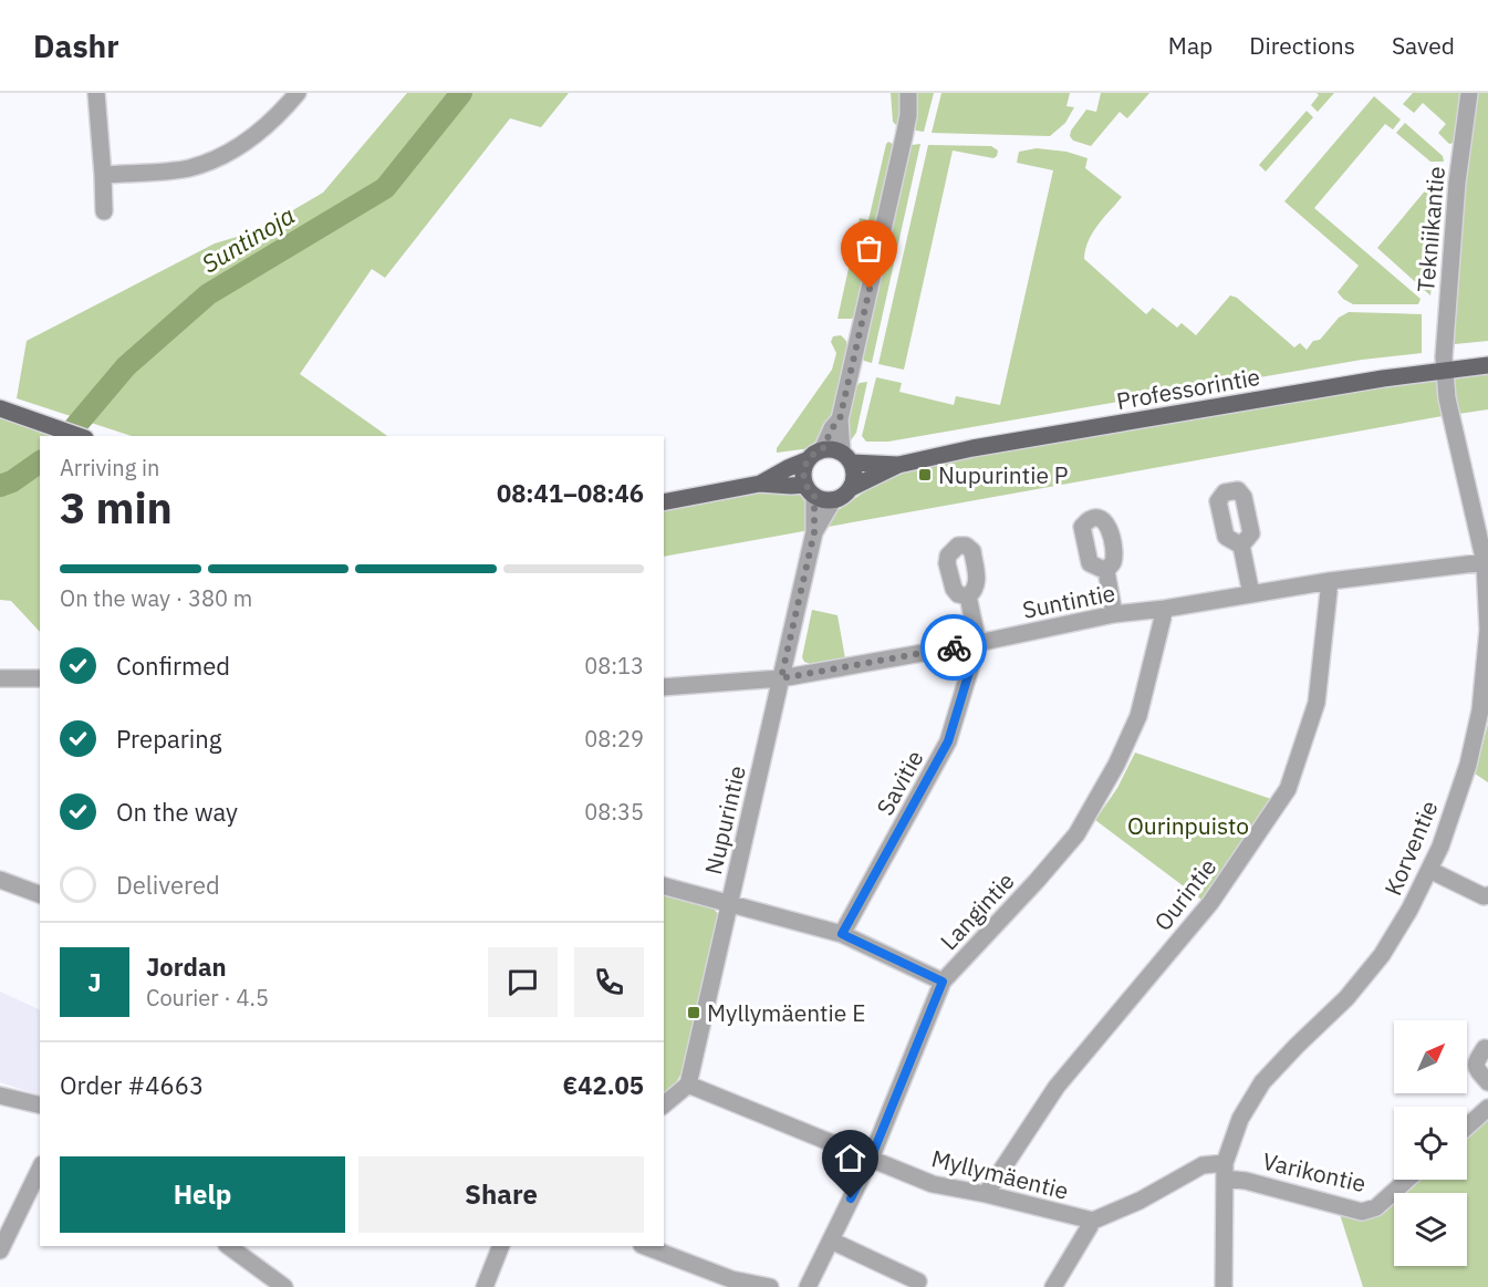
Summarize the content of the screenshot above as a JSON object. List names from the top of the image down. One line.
{"streets":{"main road":["Professorintie"],"street":["Tekniikantie","Suntintie","Savitie","Nupurintie","Korventie","Ourintie","Langintie","Varikontie","Myllymäentie"]},"crossings":[["Tekniikantie","Professorintie"],["Tekniikantie","Korventie"],["Professorintie","Nupurintie"],["Professorintie","Korventie"],["Suntintie","Savitie"],["Suntintie","Nupurintie"],["Suntintie","Korventie"],["Suntintie","Ourintie"],["Suntintie","Langintie"],["Nupurintie","Myllymäentie"],["Korventie","Varikontie"],["Korventie","Myllymäentie"],["Ourintie","Myllymäentie"],["Langintie","Myllymäentie"],["Varikontie","Myllymäentie"]],"water":["Suntinoja"],"parks":["Ourinpuisto"],"places":{"transit":["Nupurintie P","Myllymäentie E"]},"north":"top right","page":{"header":"Dashr","nav":["Map","Directions","Saved"],"heading":["3 min","Arriving in","08:41–08:46"],"panel":["Jordan","Courier · 4.5","Order #4663","€42.05"],"bar":"On the way · 380 m","list":[["Confirmed","08:13"],["Preparing","08:29"],["On the way","08:35"],"Delivered"],"round":"J","buttons":["Help","Share"]}}
